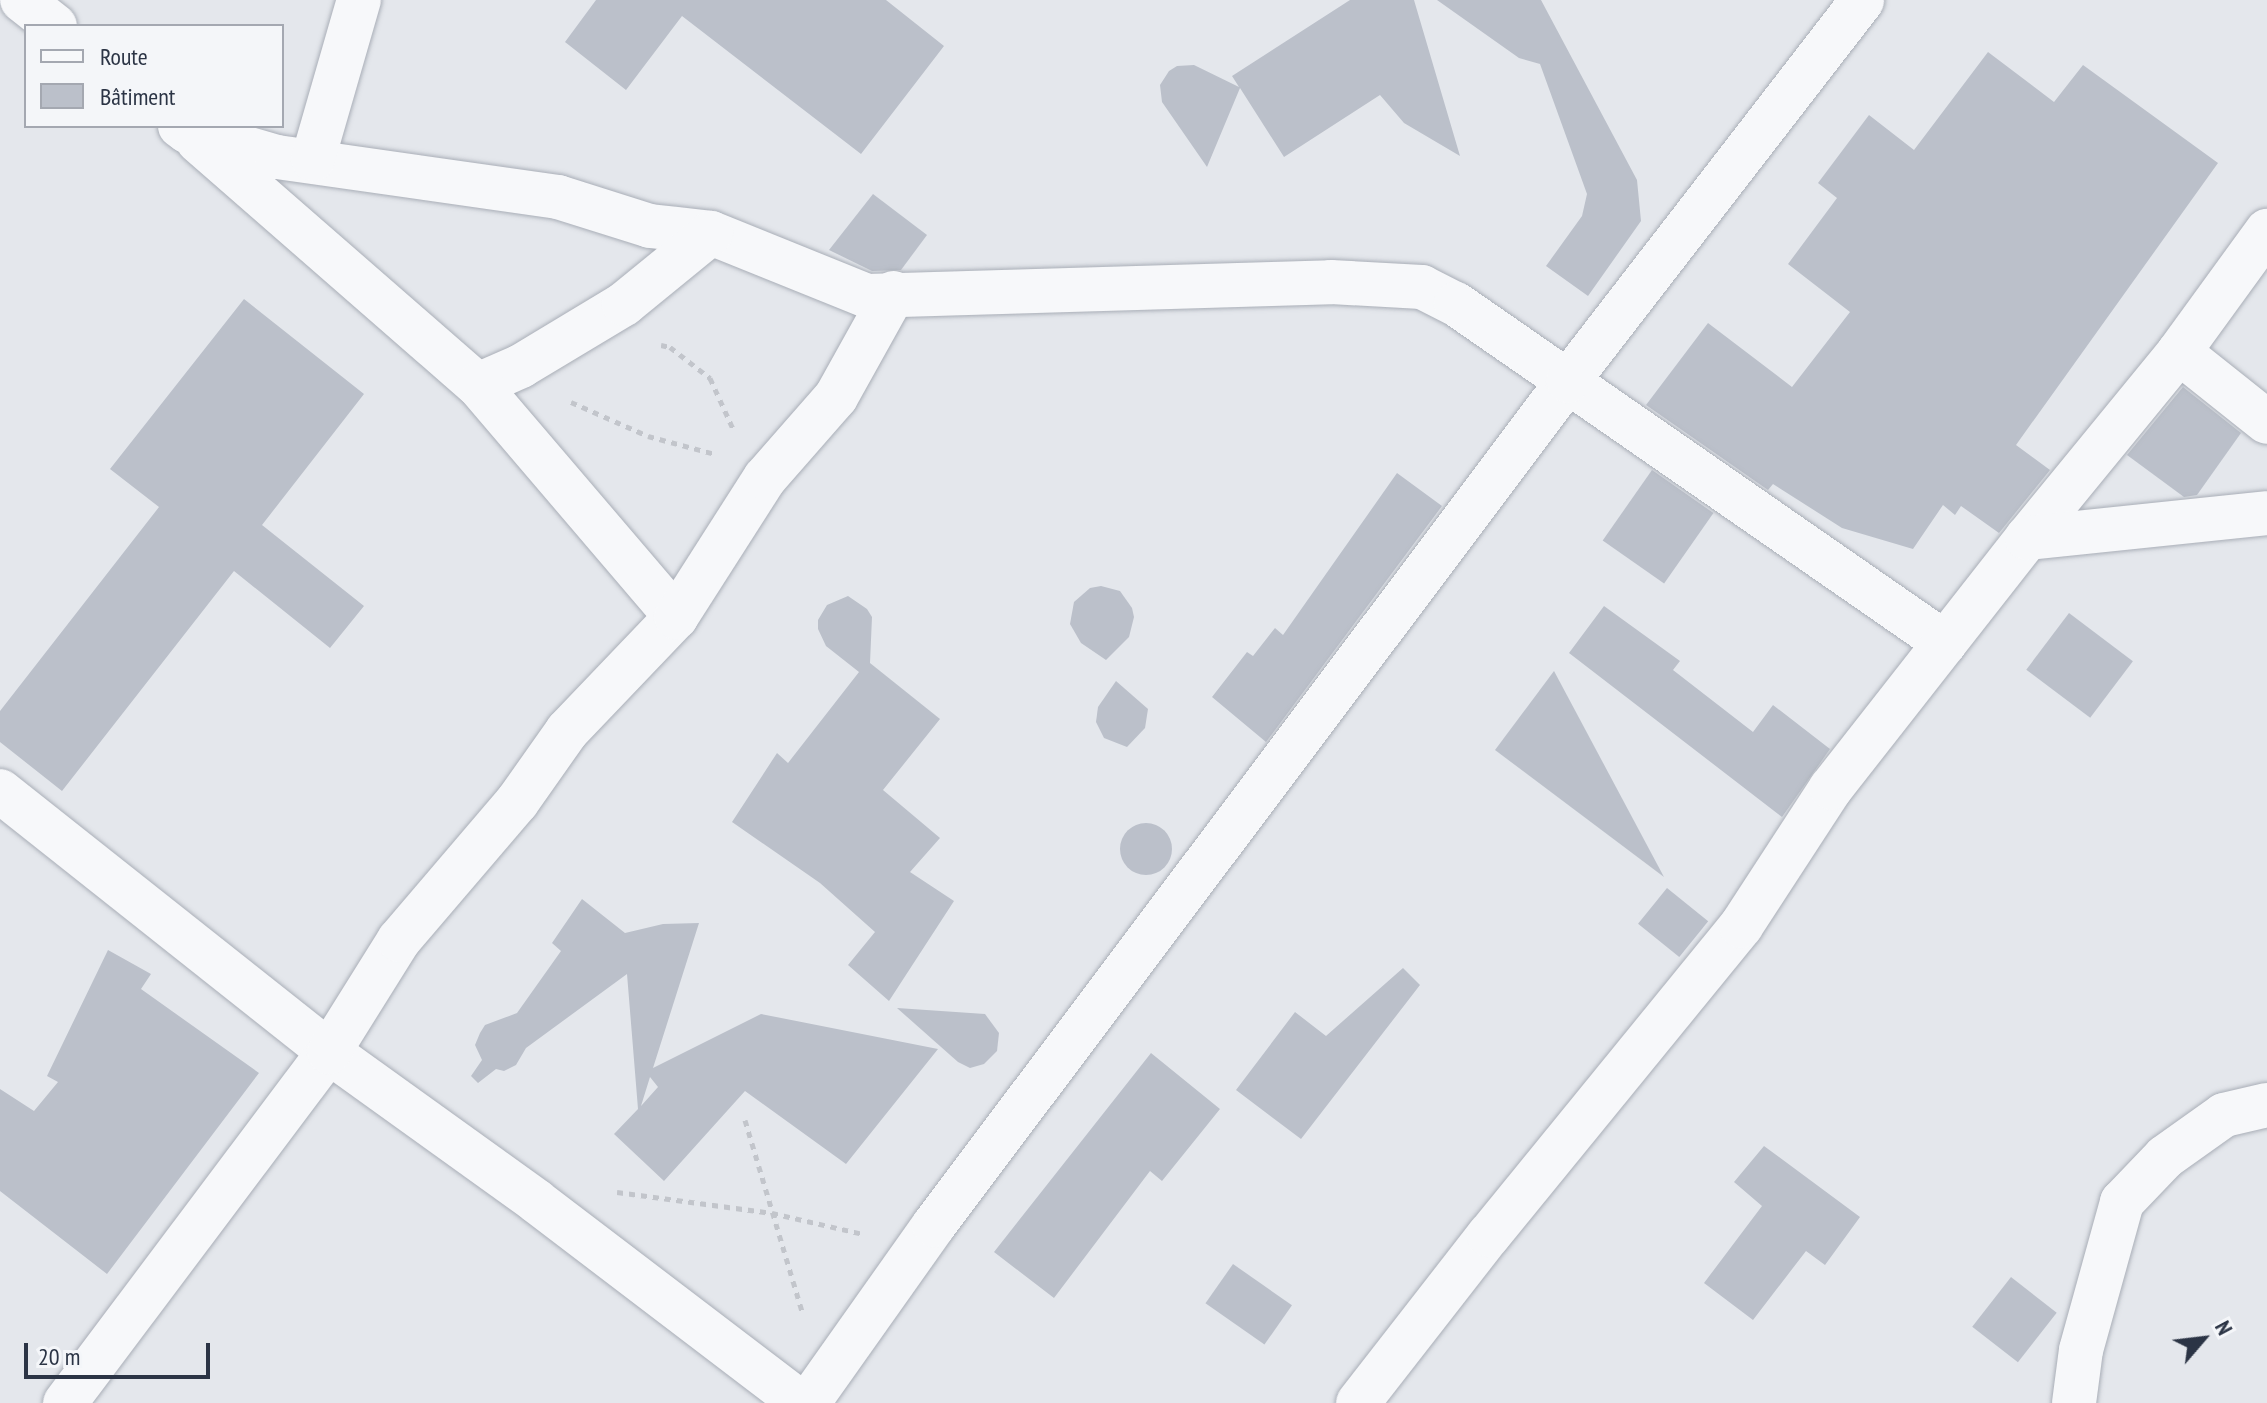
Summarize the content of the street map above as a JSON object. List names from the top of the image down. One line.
{"legend":["Route","Bâtiment"],"scale_bar":"20 m","north":"top right"}
